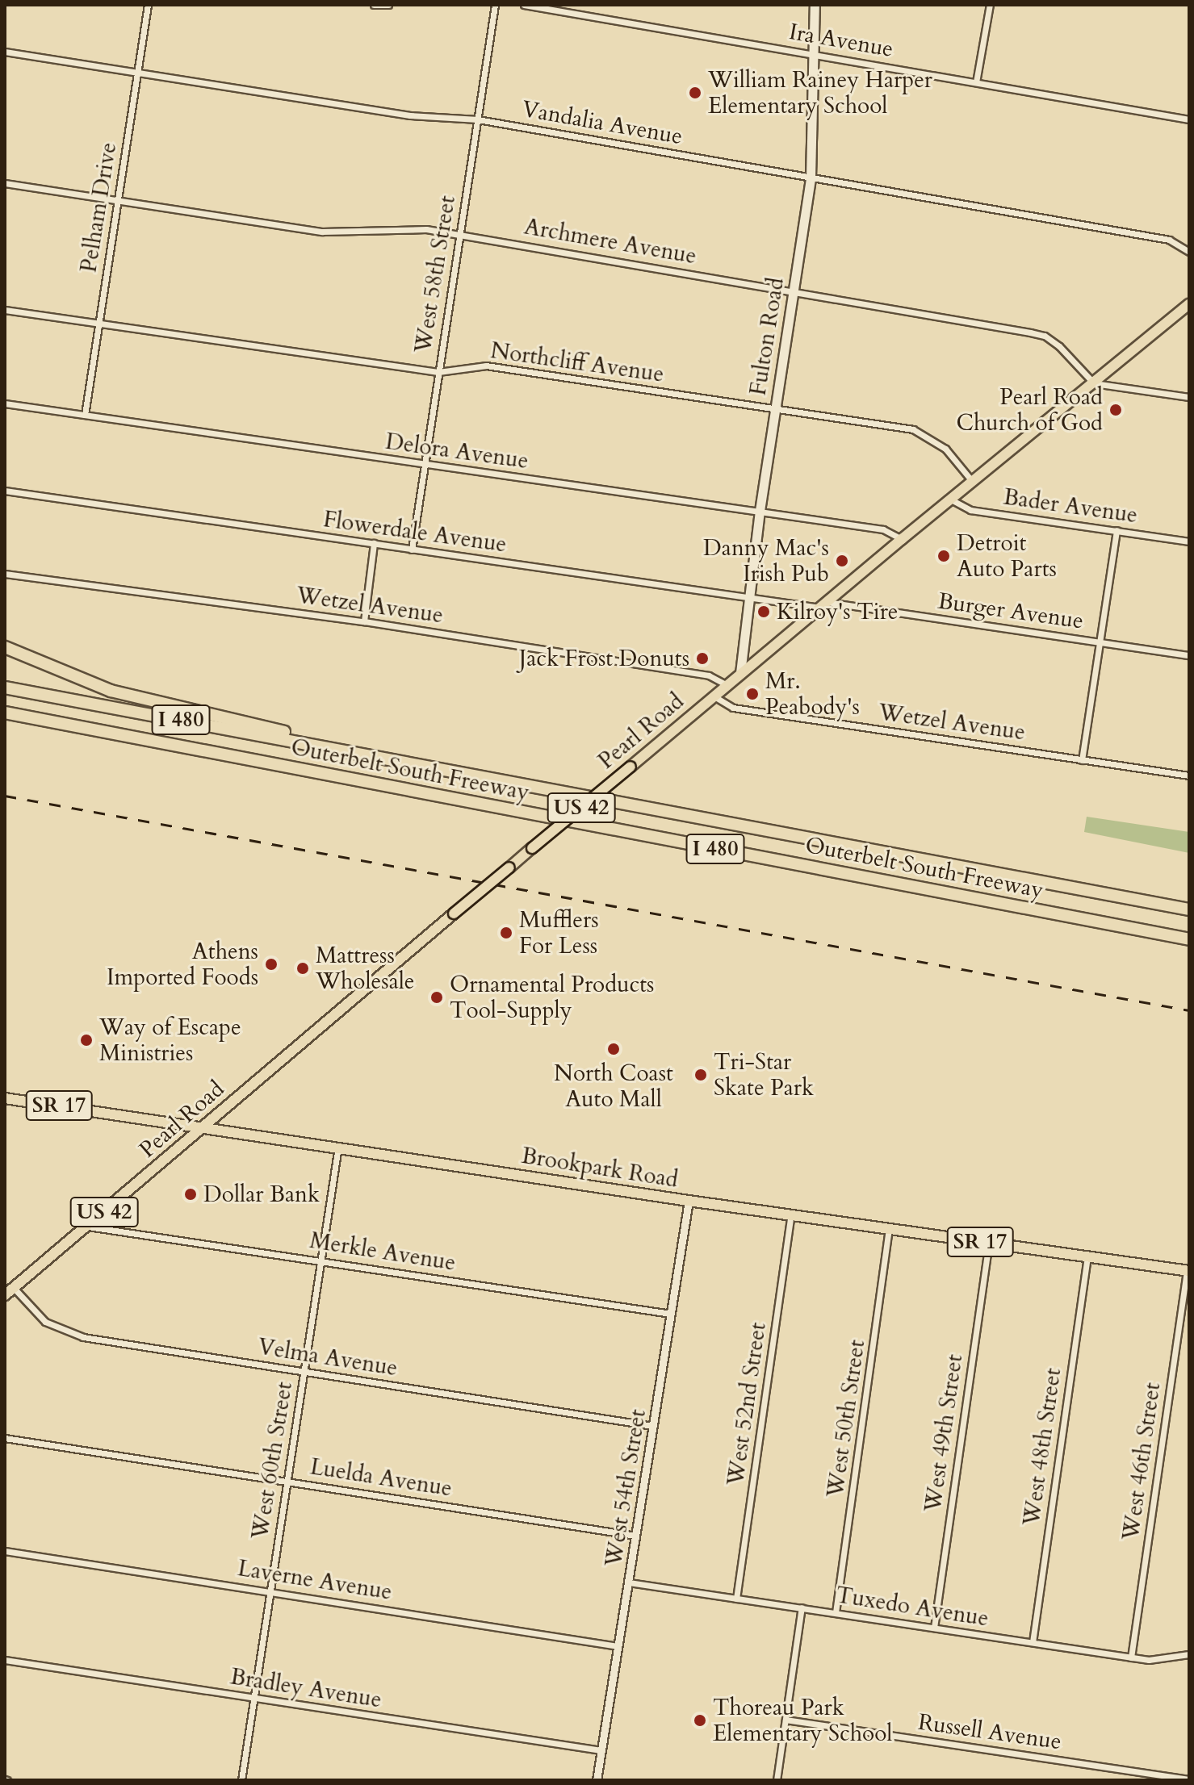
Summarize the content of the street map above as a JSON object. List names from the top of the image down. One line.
{"streets":{"highway":["I 480","Outerbelt South Freeway"],"main road":["Fulton Road","Pearl Road","US 42","SR 17","Brookpark Road"],"street":["Ira Avenue","Vandalia Avenue","Pelham Drive","Archmere Avenue","West 58th Street","Northcliff Avenue","Delora Avenue","Bader Avenue","Flowerdale Avenue","Wetzel Avenue","Burger Avenue","Merkle Avenue","Velma Avenue","West 52nd Street","West 50th Street","West 49th Street","West 48th Street","West 60th Street","West 46th Street","Luelda Avenue","West 54th Street","Laverne Avenue","Tuxedo Avenue","Bradley Avenue","Russell Avenue"]},"crossings":[["Ira Avenue","Fulton Road"],["Vandalia Avenue","Pelham Drive"],["Vandalia Avenue","West 58th Street"],["Vandalia Avenue","Fulton Road"],["Pelham Drive","Archmere Avenue"],["Pelham Drive","Northcliff Avenue"],["Pelham Drive","Delora Avenue"],["Archmere Avenue","West 58th Street"],["Archmere Avenue","Fulton Road"],["Archmere Avenue","Pearl Road"],["West 58th Street","Northcliff Avenue"],["West 58th Street","Delora Avenue"],["West 58th Street","Flowerdale Avenue"],["Fulton Road","Northcliff Avenue"],["Fulton Road","Delora Avenue"],["Fulton Road","Flowerdale Avenue"],["Fulton Road","Pearl Road"],["Northcliff Avenue","Pearl Road"],["Delora Avenue","Pearl Road"],["Bader Avenue","Pearl Road"],["Flowerdale Avenue","Burger Avenue"],["Flowerdale Avenue","Pearl Road"],["Wetzel Avenue","Pearl Road"],["Burger Avenue","Pearl Road"],["Pearl Road","Brookpark Road"],["Pearl Road","Merkle Avenue"],["Pearl Road","Velma Avenue"],["Brookpark Road","West 52nd Street"],["Brookpark Road","West 50th Street"],["Brookpark Road","West 49th Street"],["Brookpark Road","West 48th Street"],["Brookpark Road","West 60th Street"],["Brookpark Road","West 46th Street"],["Brookpark Road","West 54th Street"],["Merkle Avenue","West 60th Street"],["Merkle Avenue","West 54th Street"],["Velma Avenue","West 60th Street"],["Velma Avenue","West 54th Street"],["West 52nd Street","Tuxedo Avenue"],["West 50th Street","Tuxedo Avenue"],["West 49th Street","Tuxedo Avenue"],["West 48th Street","Tuxedo Avenue"],["West 60th Street","Luelda Avenue"],["West 60th Street","Laverne Avenue"],["West 60th Street","Bradley Avenue"],["West 46th Street","Tuxedo Avenue"],["Luelda Avenue","West 54th Street"],["West 54th Street","Laverne Avenue"],["West 54th Street","Tuxedo Avenue"],["West 54th Street","Bradley Avenue"]],"places":["William Rainey Harper Elementary School","Pearl Road Church of God","Detroit Auto Parts","Danny Mac's Irish Pub","Kilroy's Tire","Jack Frost Donuts","Mr. Peabody's","Mufflers For Less","Athens Imported Foods","Mattress Wholesale","Ornamental Products Tool-Supply","Way of Escape Ministries","North Coast Auto Mall","Tri-Star Skate Park","Dollar Bank","Thoreau Park Elementary School"]}
